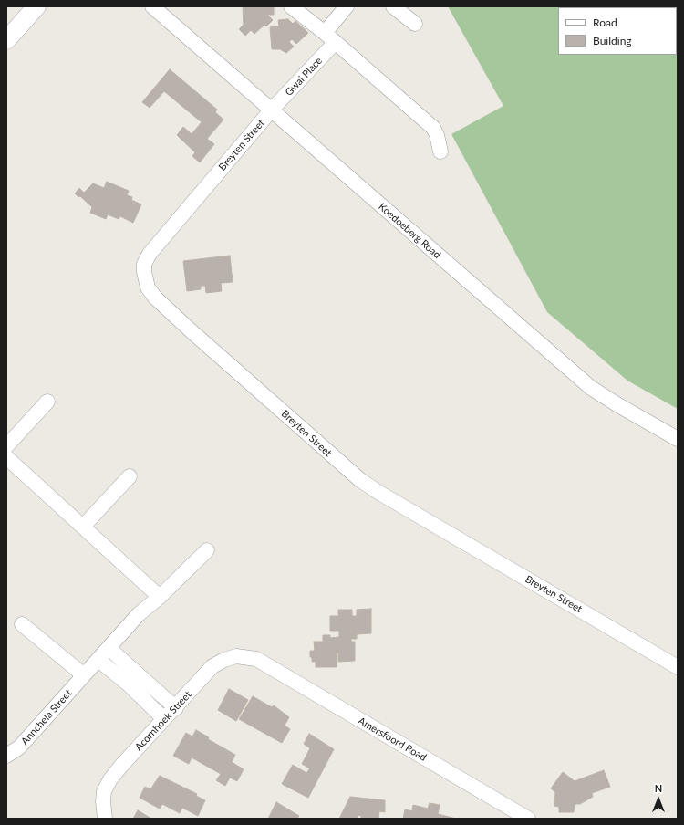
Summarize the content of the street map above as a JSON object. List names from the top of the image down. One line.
{"streets":{"street":["Gwai Place","Breyten Street","Koedoeberg Road","Annchela Street","Acornhoek Street","Amersfoord Road"]},"crossings":[["Gwai Place","Breyten Street"],["Gwai Place","Koedoeberg Road"],["Breyten Street","Koedoeberg Road"],["Acornhoek Street","Amersfoord Road"]],"legend":["Road","Building"],"north":"top"}
